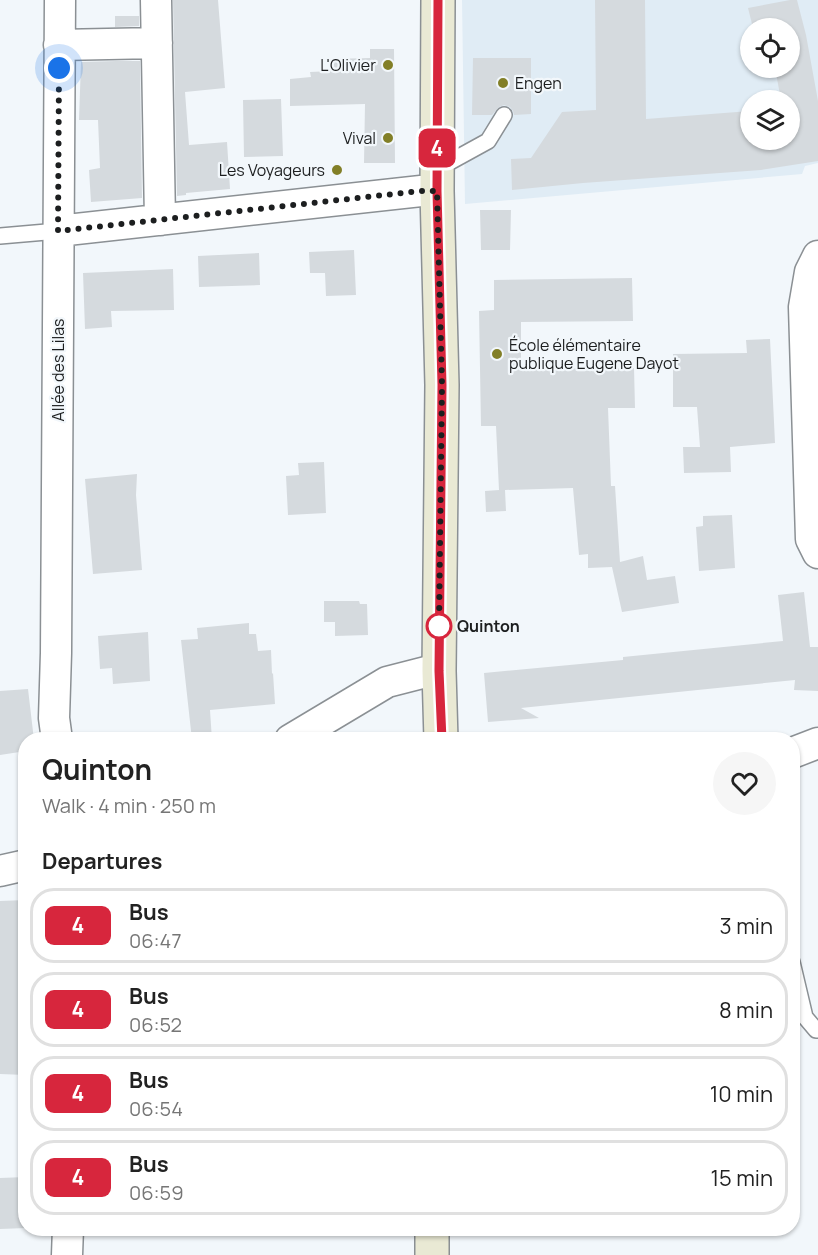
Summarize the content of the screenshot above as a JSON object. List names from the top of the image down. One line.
{"streets":{"street":["Allée des Lilas"]},"places":["L'Olivier","Engen","Vival","Les Voyageurs","École élémentaire publique Eugene Dayot","Quinton"],"lines":["bus line 4"],"page":{"on_map":"4","heading":[["Quinton","Walk · 4 min · 250 m"],"Departures"],"list":[{"mark":"4","name":"Bus","note":"06:47","value":"3 min"},{"mark":"4","name":"Bus","note":"06:52","value":"8 min"},{"mark":"4","name":"Bus","note":"06:54","value":"10 min"},{"mark":"4","name":"Bus","note":"06:59","value":"15 min"}]}}
